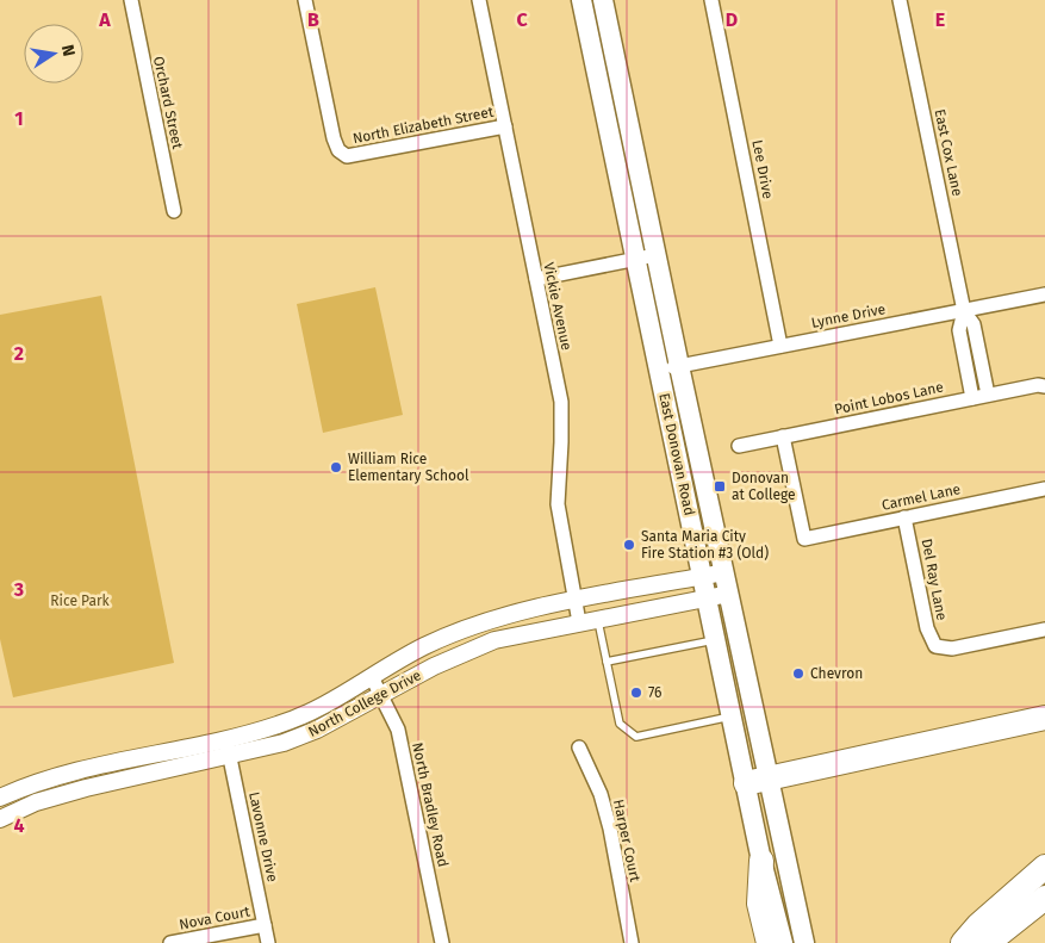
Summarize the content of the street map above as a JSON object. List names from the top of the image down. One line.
{"streets":{"main road":["East Donovan Road"],"street":["Orchard Street","North Elizabeth Street","East Cox Lane","Lee Drive","Vickie Avenue","Lynne Drive","Point Lobos Lane","Carmel Lane","Del Ray Lane","North College Drive","North Bradley Road","Lavonne Drive","Harper Court","Nova Court"]},"crossings":[["North Elizabeth Street","Vickie Avenue"],["East Cox Lane","Lynne Drive"],["East Cox Lane","Point Lobos Lane"],["Lee Drive","Lynne Drive"],["Vickie Avenue","North College Drive"],["Lynne Drive","East Donovan Road"],["Point Lobos Lane","Carmel Lane"],["East Donovan Road","North College Drive"],["Carmel Lane","Del Ray Lane"],["North College Drive","North Bradley Road"],["North College Drive","Lavonne Drive"],["Lavonne Drive","Nova Court"]],"parks":["Rice Park"],"places":{"other":["William Rice Elementary School","Santa Maria City Fire Station #3 (Old)","Chevron","76"],"transit":["Donovan at College"]},"north":"right","grid":{"columns":["A","B","C","D","E"],"rows":["1","2","3","4"]}}
